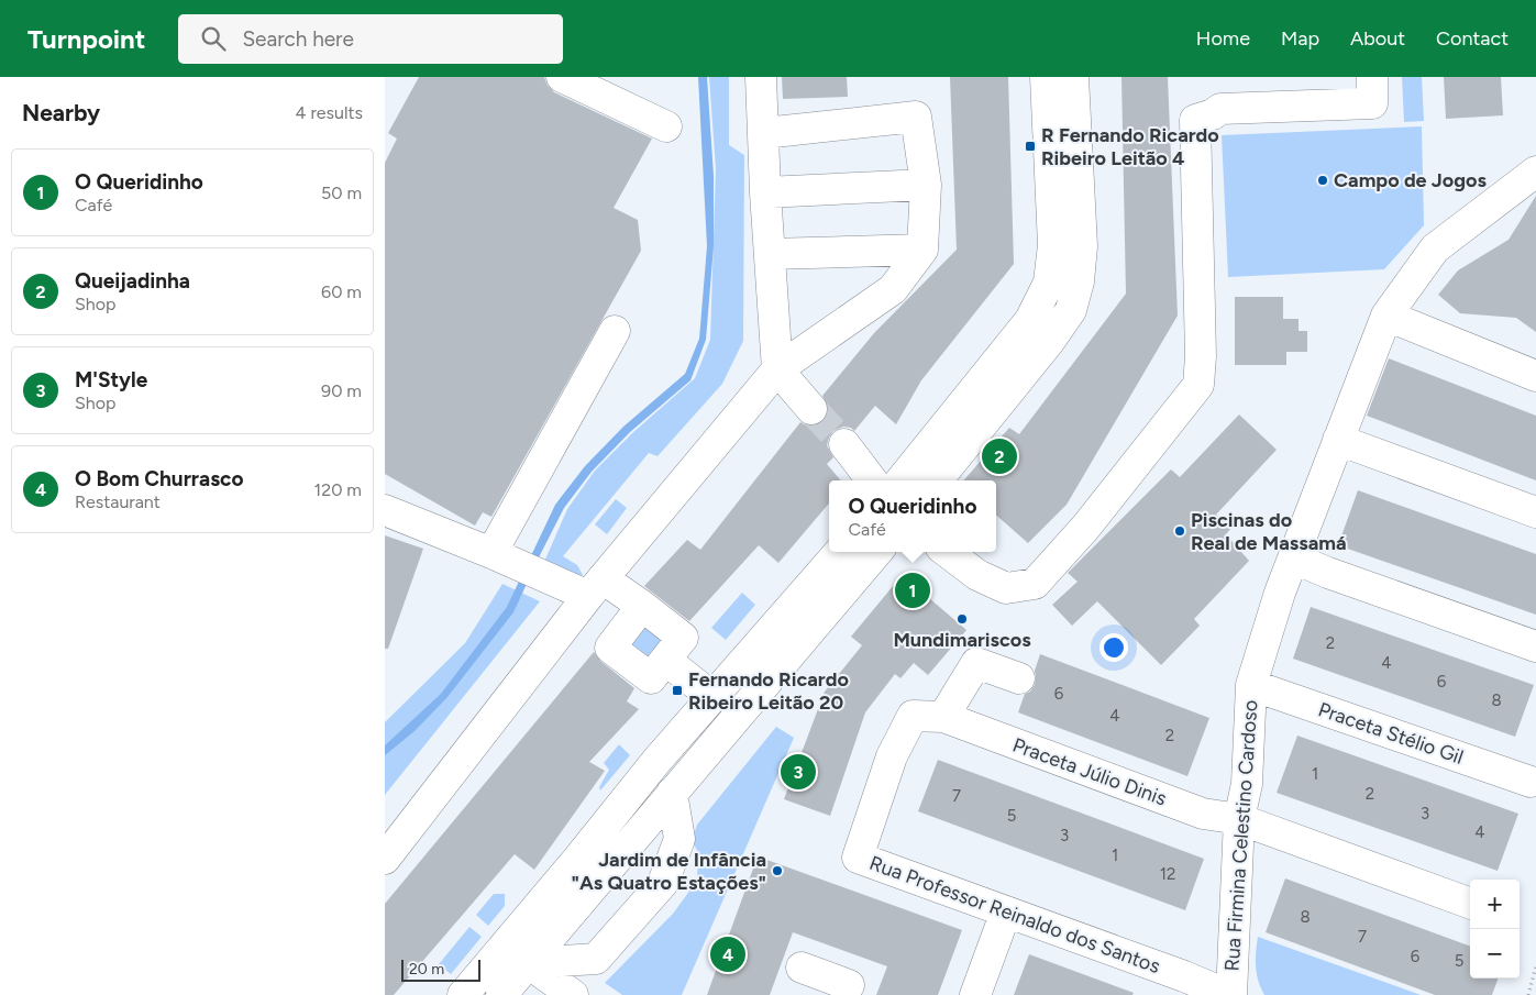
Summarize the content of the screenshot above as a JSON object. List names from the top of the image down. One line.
{"streets":{"street":["Praceta Stélio Gil","Praceta Júlio Dinis","Rua Firmina Celestino Cardoso","Rua Professor Reinaldo dos Santos"]},"crossings":[["Praceta Stélio Gil","Rua Firmina Celestino Cardoso"],["Praceta Júlio Dinis","Rua Firmina Celestino Cardoso"],["Praceta Júlio Dinis","Rua Professor Reinaldo dos Santos"],["Rua Firmina Celestino Cardoso","Rua Professor Reinaldo dos Santos"]],"places":{"transit":["R Fernando Ricardo Ribeiro Leitão 4","Fernando Ricardo Ribeiro Leitão 20"],"other":["Campo de Jogos","Piscinas do Real de Massamá","Mundimariscos","Jardim de Infância \"As Quatro Estações\""]},"house_numbers":["2","4","6","6","8","4","2","1","2","7","3","5","4","3","1","12","8","7","6","5"],"scale_bar":"20 m","page":{"header":"Turnpoint","search":"Search here","nav":["Home","Map","About","Contact"],"heading":["Nearby","4 results"],"list":[{"mark":"1","name":"O Queridinho","note":"Café","value":"50 m"},{"mark":"2","name":"Queijadinha","note":"Shop","value":"60 m"},{"mark":"3","name":"M'Style","note":"Shop","value":"90 m"},{"mark":"4","name":"O Bom Churrasco","note":"Restaurant","value":"120 m"}],"pins":["2","1","3","4"],"popup":["O Queridinho","Café"],"map_buttons":["+","−"],"scale":"20 m"}}
